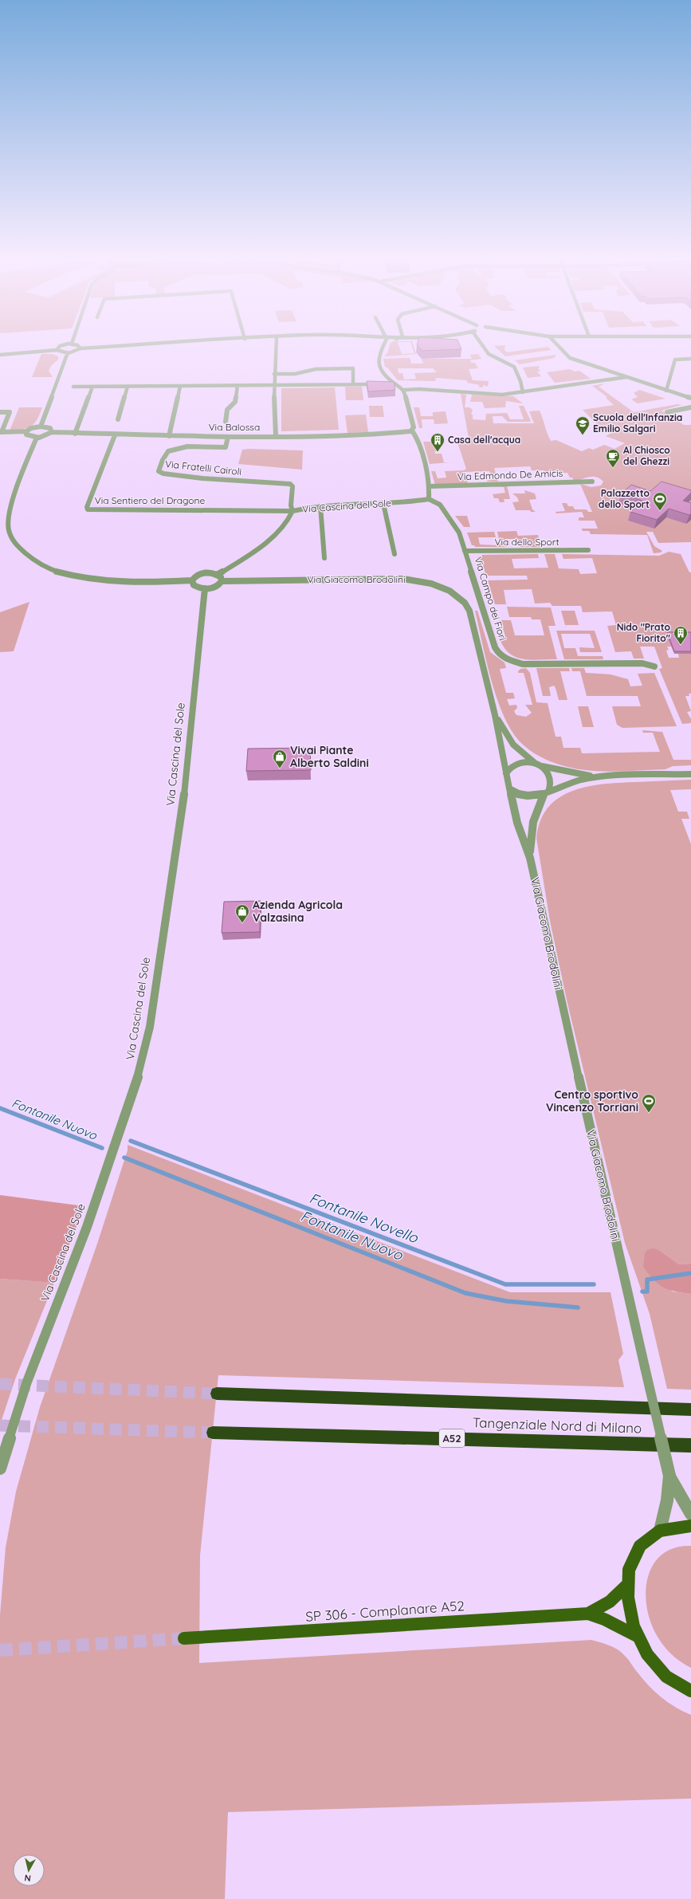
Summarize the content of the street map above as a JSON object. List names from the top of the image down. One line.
{"streets":{"highway":["Tangenziale Nord di Milano","A52"],"main road":["SP 306 - Complanare A52"],"street":["Via Balossa","Via Fratelli Cairoli","Via Edmondo De Amicis","Via Sentiero del Dragone","Via Cascina del Sole","Via dello Sport","Via Giacomo Brodolini","Via Campo dei Fiori"]},"crossings":[["Via Balossa","Via Fratelli Cairoli"],["Via Balossa","Via Sentiero del Dragone"],["Via Fratelli Cairoli","Via Sentiero del Dragone"],["Via Fratelli Cairoli","Via Cascina del Sole"],["Via Sentiero del Dragone","Via Cascina del Sole"],["Via Cascina del Sole","Via Campo dei Fiori"],["Via dello Sport","Via Campo dei Fiori"]],"water":["Fontanile Nuovo","Fontanile Novello"],"places":{"school or university":["Scuola dell'Infanzia Emilio Salgari"],"building":["Casa dell'acqua","Nido \"Prato Fiorito\""],"cafe":["Al Chiosco del Ghezzi"],"sports":["Palazzetto dello Sport","Centro sportivo Vincenzo Torriani"],"shop":["Vivai Piante Alberto Saldini","Azienda Agricola Valzasina"]},"north":"bottom"}
